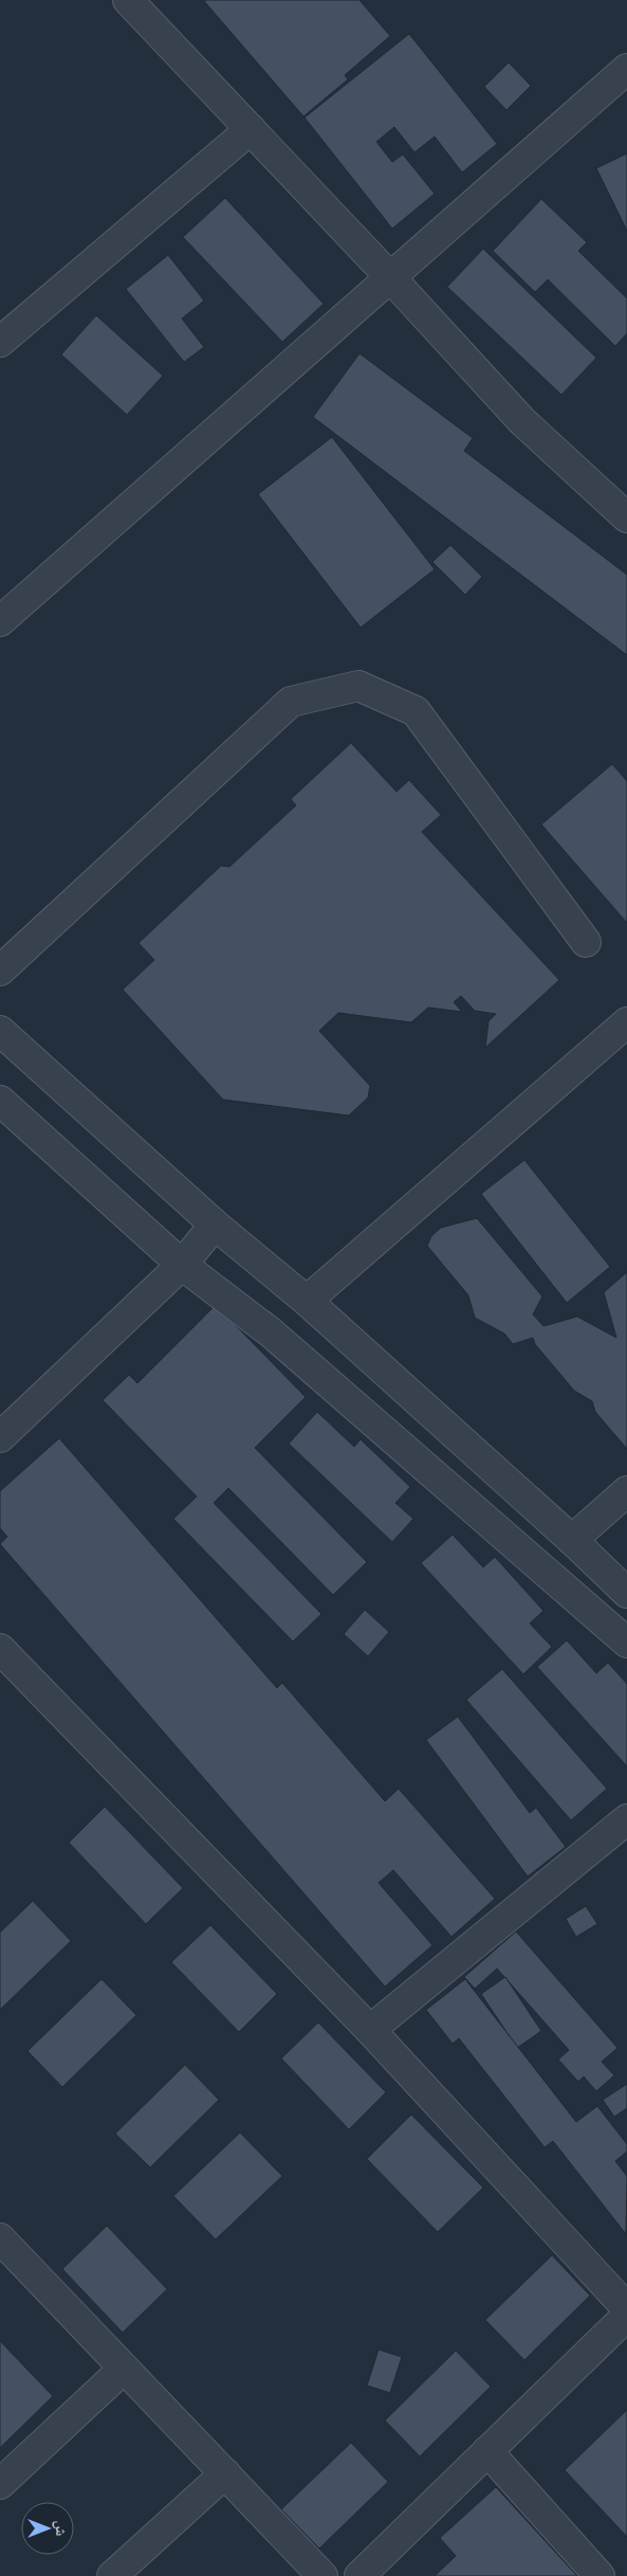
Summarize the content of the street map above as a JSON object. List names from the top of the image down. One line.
{"north":"right"}
